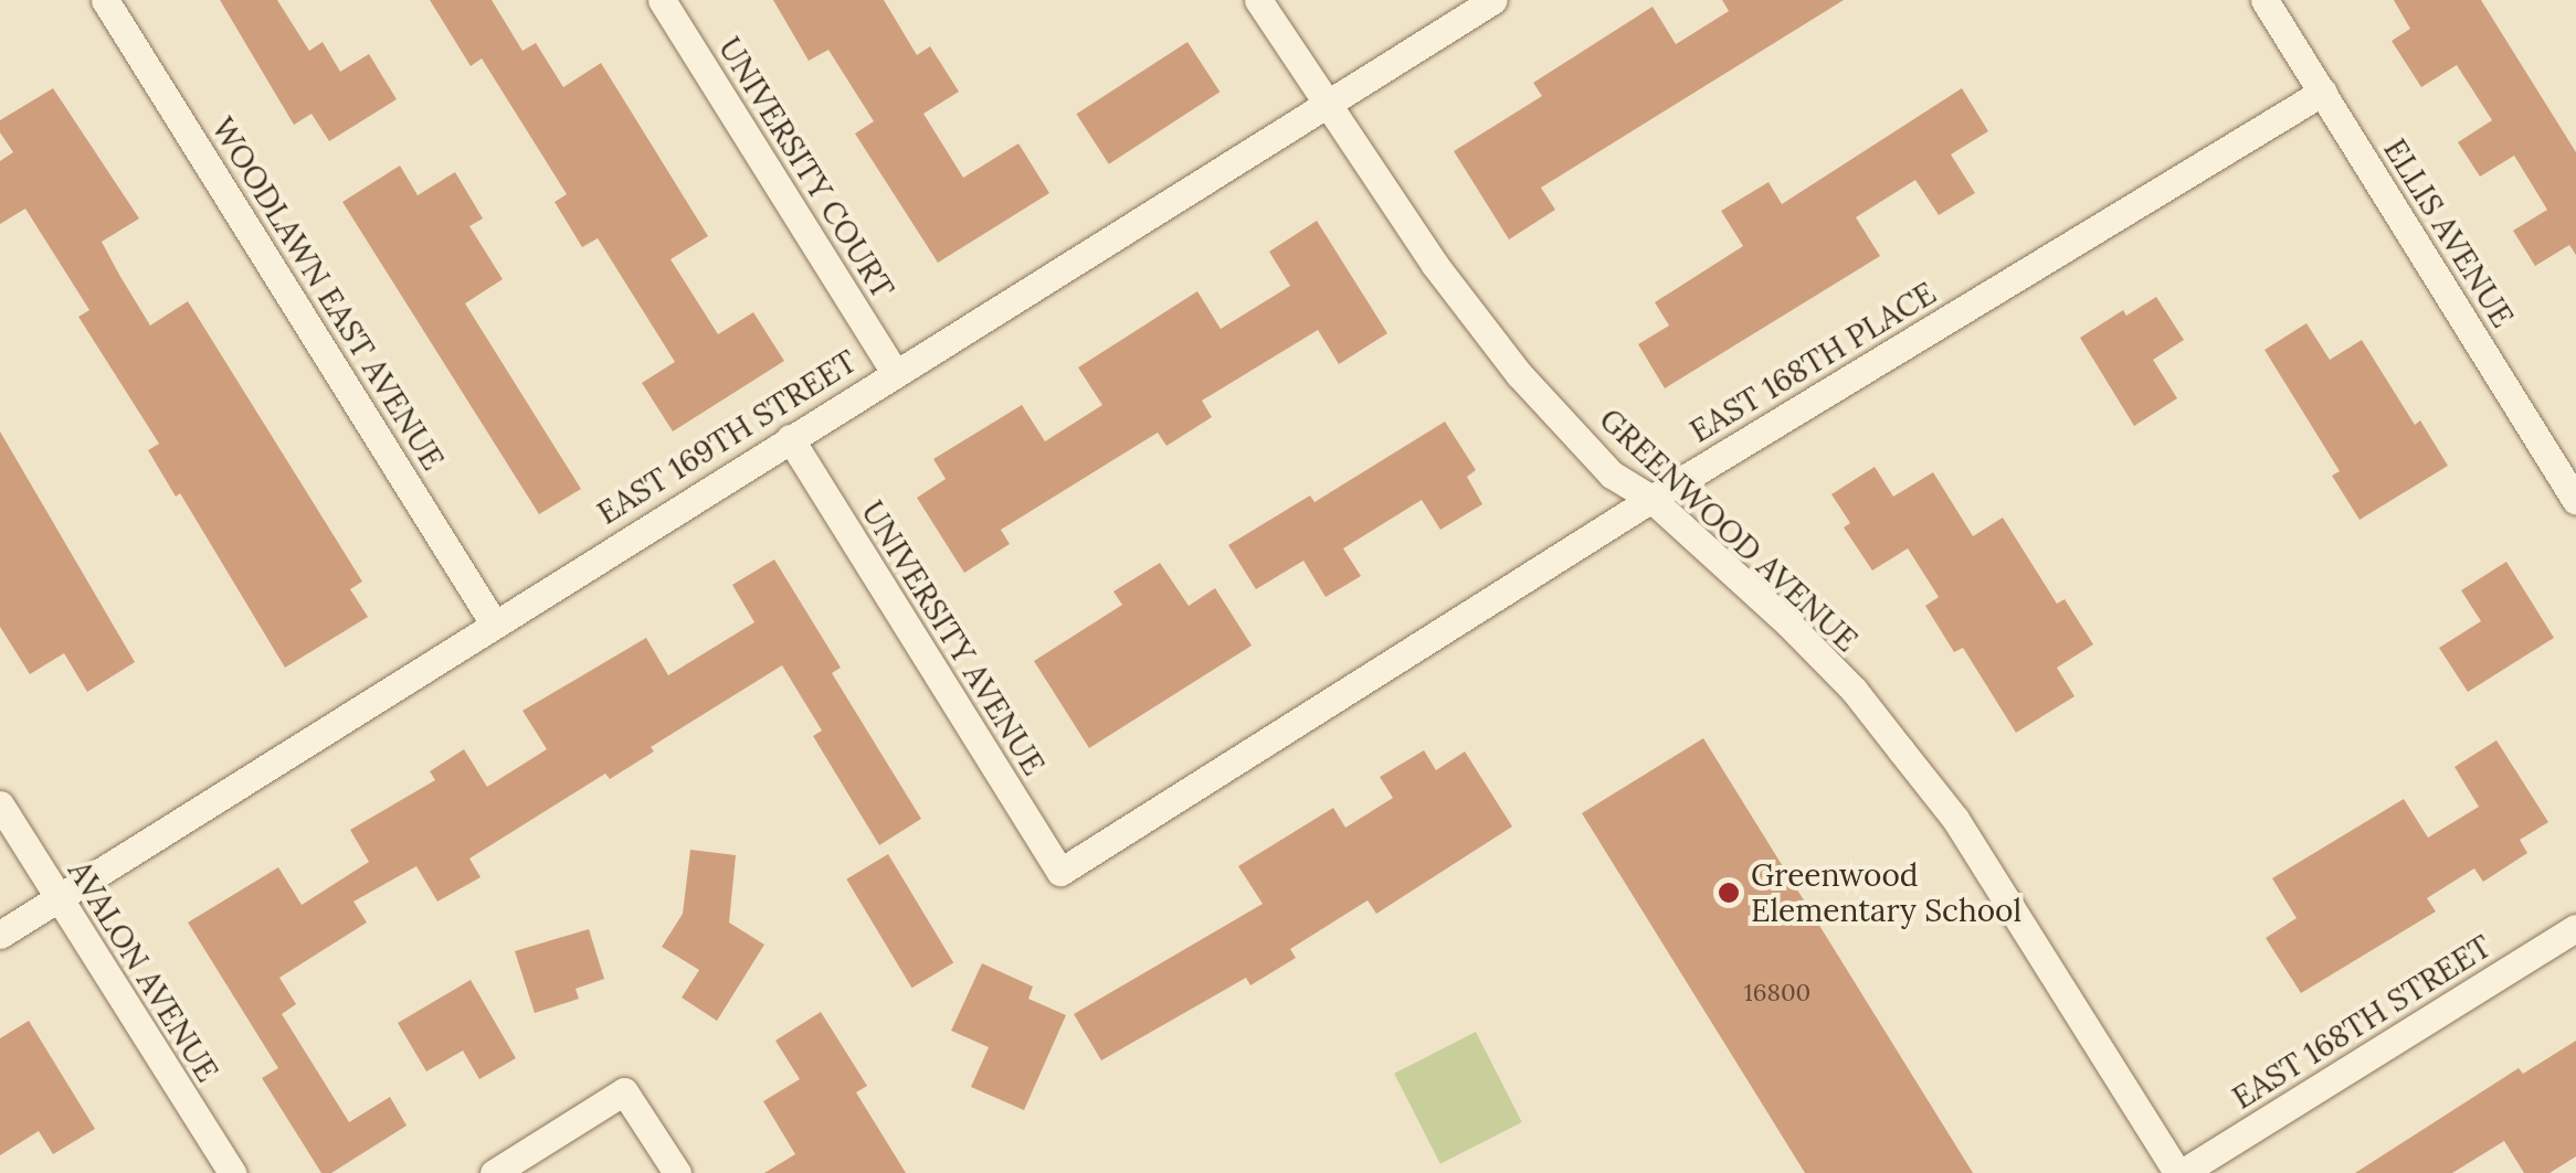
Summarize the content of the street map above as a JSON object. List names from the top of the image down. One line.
{"streets":{"street":["UNIVERSITY COURT","ELLIS AVENUE","WOODLAWN EAST AVENUE","EAST 168TH PLACE","EAST 169TH STREET","GREENWOOD AVENUE","UNIVERSITY AVENUE","AVALON AVENUE","EAST 168TH STREET"]},"crossings":[["UNIVERSITY COURT","EAST 169TH STREET"],["ELLIS AVENUE","EAST 168TH PLACE"],["WOODLAWN EAST AVENUE","EAST 169TH STREET"],["EAST 168TH PLACE","GREENWOOD AVENUE"],["EAST 168TH PLACE","UNIVERSITY AVENUE"],["EAST 169TH STREET","GREENWOOD AVENUE"],["EAST 169TH STREET","UNIVERSITY AVENUE"],["EAST 169TH STREET","AVALON AVENUE"],["GREENWOOD AVENUE","EAST 168TH STREET"]],"places":["Greenwood Elementary School"],"house_numbers":["16800"]}
